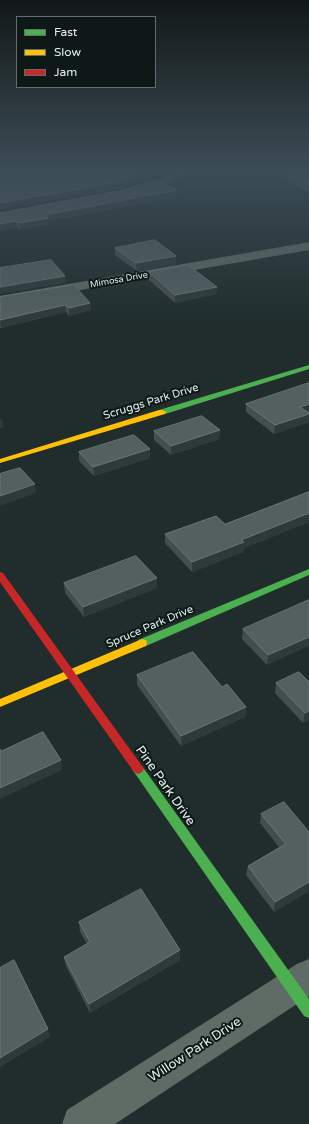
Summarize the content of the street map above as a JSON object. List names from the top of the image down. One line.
{"streets":{"street":["Mimosa Drive","Scruggs Park Drive","Spruce Park Drive","Pine Park Drive","Willow Park Drive"]},"crossings":[["Spruce Park Drive","Pine Park Drive"],["Pine Park Drive","Willow Park Drive"]],"legend":["Fast","Slow","Jam"]}
